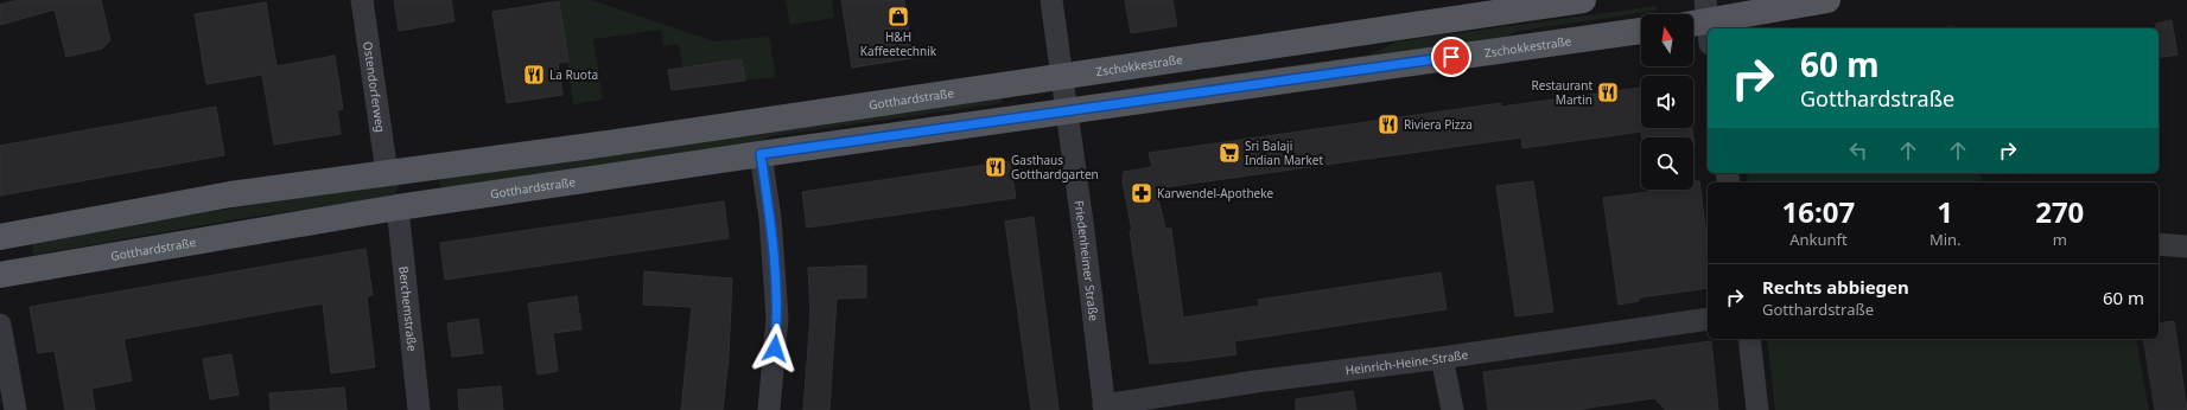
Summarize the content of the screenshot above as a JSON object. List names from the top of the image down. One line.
{"streets":{"main road":["Zschokkestraße","Gotthardstraße"],"street":["Ostendorferweg","Friedenheimer Straße","Berchemstraße","Heinrich-Heine-Straße"]},"crossings":[["Zschokkestraße","Gotthardstraße"],["Zschokkestraße","Friedenheimer Straße"],["Ostendorferweg","Gotthardstraße"],["Gotthardstraße","Friedenheimer Straße"],["Gotthardstraße","Berchemstraße"],["Friedenheimer Straße","Heinrich-Heine-Straße"]],"places":{"shop":["H&H Kaffeetechnik"],"restaurant":["La Ruota","Restaurant Martin","Riviera Pizza","Gasthaus Gotthardgarten"],"supermarket":["Sri Balaji Indian Market"],"pharmacy":["Karwendel-Apotheke"]},"north":"top","page":{"turn":["60 m","Gotthardstraße"],"eta":["16:07","Ankunft","1","Min.","270","m"],"list":[{"name":"Rechts abbiegen","note":"Gotthardstraße","value":"60 m"}]}}
